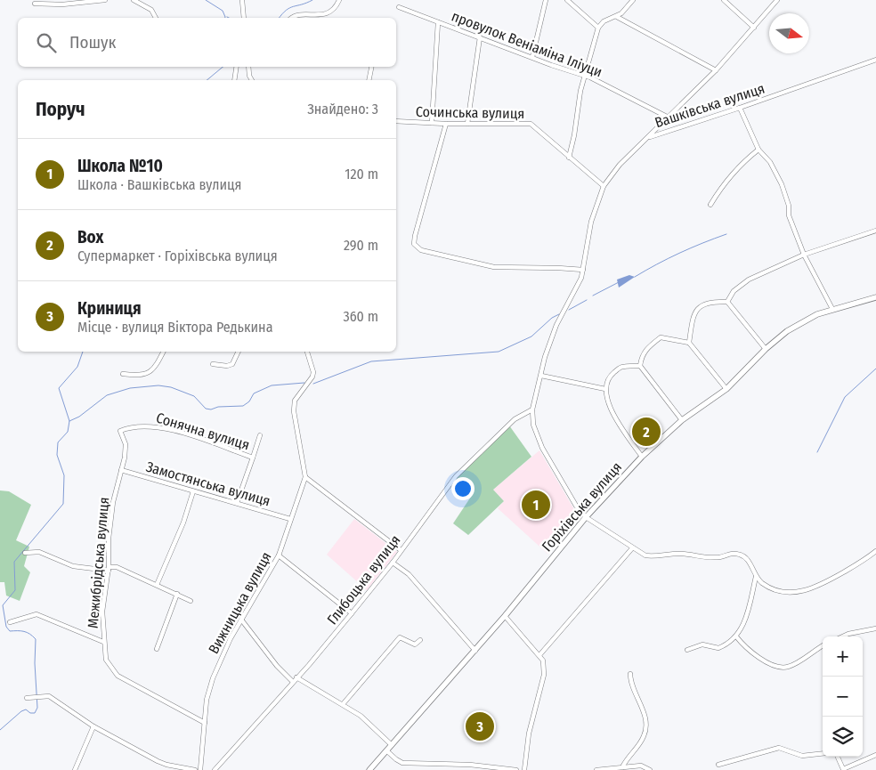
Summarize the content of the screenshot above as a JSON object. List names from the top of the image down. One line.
{"streets":{"street":["провулок Веніаміна Іліуци","Вашківська вулиця","Сочинська вулиця","Сонячна вулиця","Замостянська вулиця","Горіхівська вулиця","Межибрідська вулиця","Глибоцька вулиця","Вижницька вулиця"]},"crossings":[["Вашківська вулиця","Сочинська вулиця"],["Вашківська вулиця","Горіхівська вулиця"],["Вашківська вулиця","Глибоцька вулиця"],["Сонячна вулиця","Замостянська вулиця"],["Сонячна вулиця","Межибрідська вулиця"],["Замостянська вулиця","Межибрідська вулиця"],["Замостянська вулиця","Вижницька вулиця"],["Межибрідська вулиця","Вижницька вулиця"]],"north":"right","page":{"search":"Пошук","heading":["Поруч","Знайдено: 3"],"list":[{"mark":"1","name":"Школа №10","note":"Школа · Вашківська вулиця","value":"120 m"},{"mark":"2","name":"Box","note":"Супермаркет · Горіхівська вулиця","value":"290 m"},{"mark":"3","name":"Криниця","note":"Місце · вулиця Віктора Редькина","value":"360 m"}],"pins":["2","1","3"],"map_buttons":["+","−"]}}
